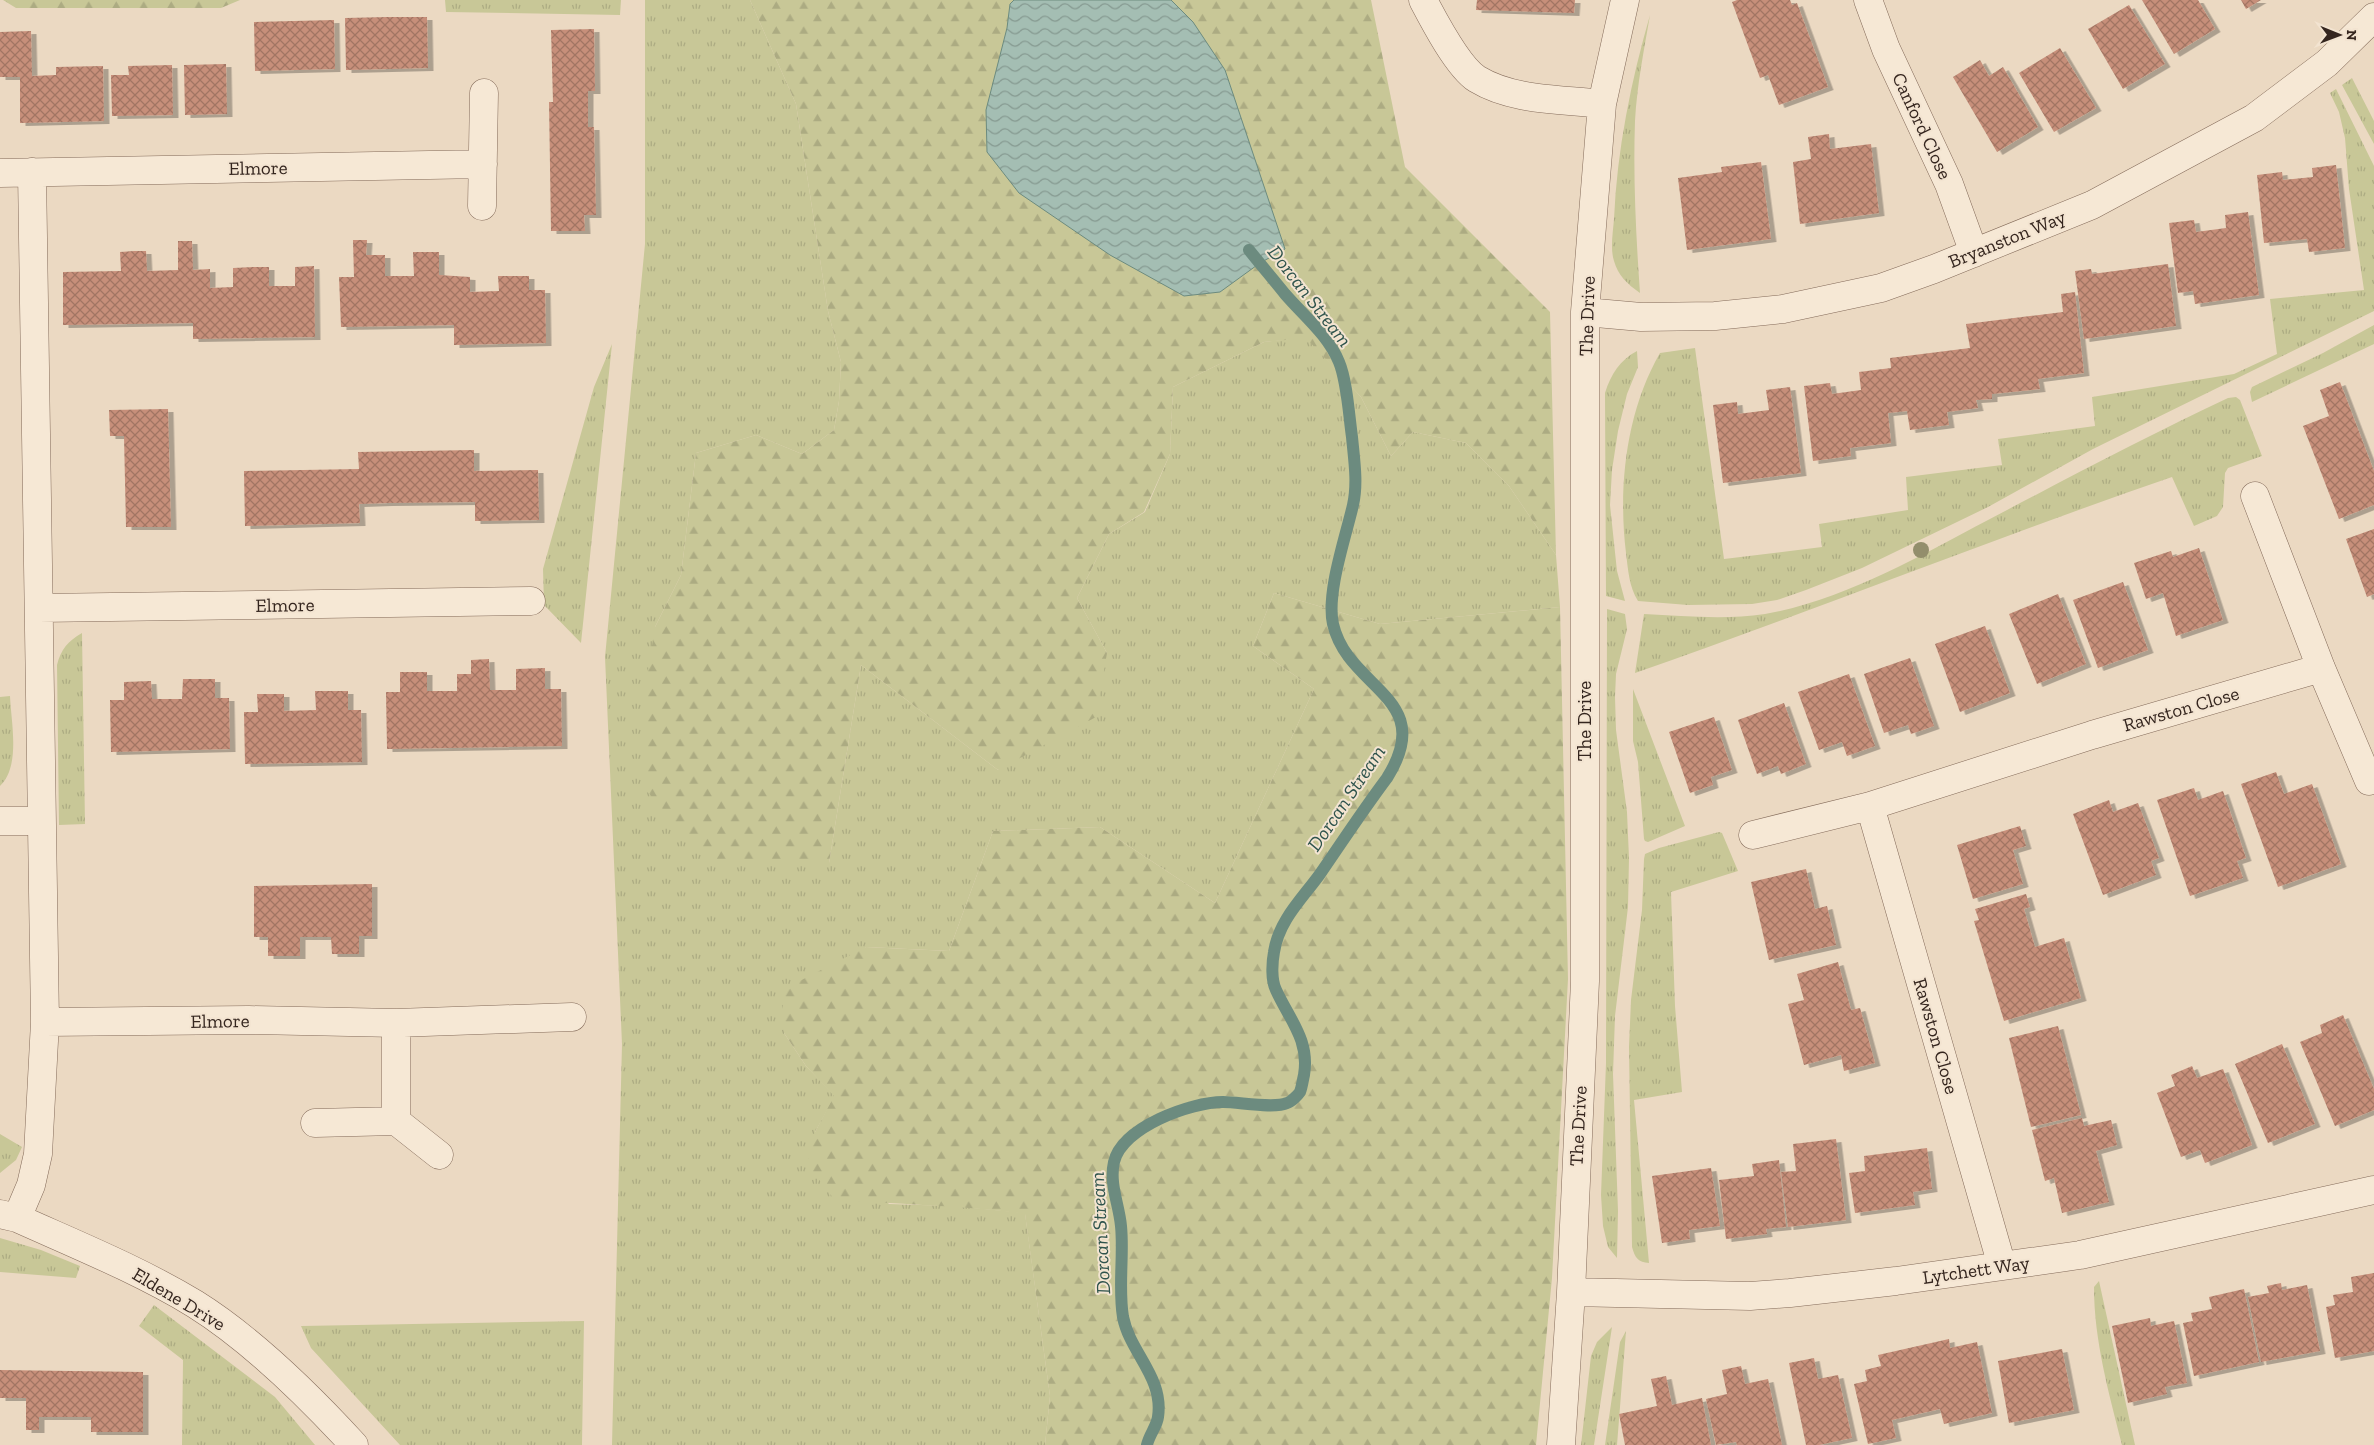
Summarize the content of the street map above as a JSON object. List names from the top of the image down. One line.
{"streets":{"street":["Canford Close","Elmore","Bryanston Way","The Drive","Rawston Close","Lytchett Way","Eldene Drive"]},"crossings":[["Canford Close","Bryanston Way"],["Bryanston Way","The Drive"],["The Drive","Lytchett Way"],["Rawston Close","Lytchett Way"]],"water":["Dorcan Stream"],"north":"right"}
